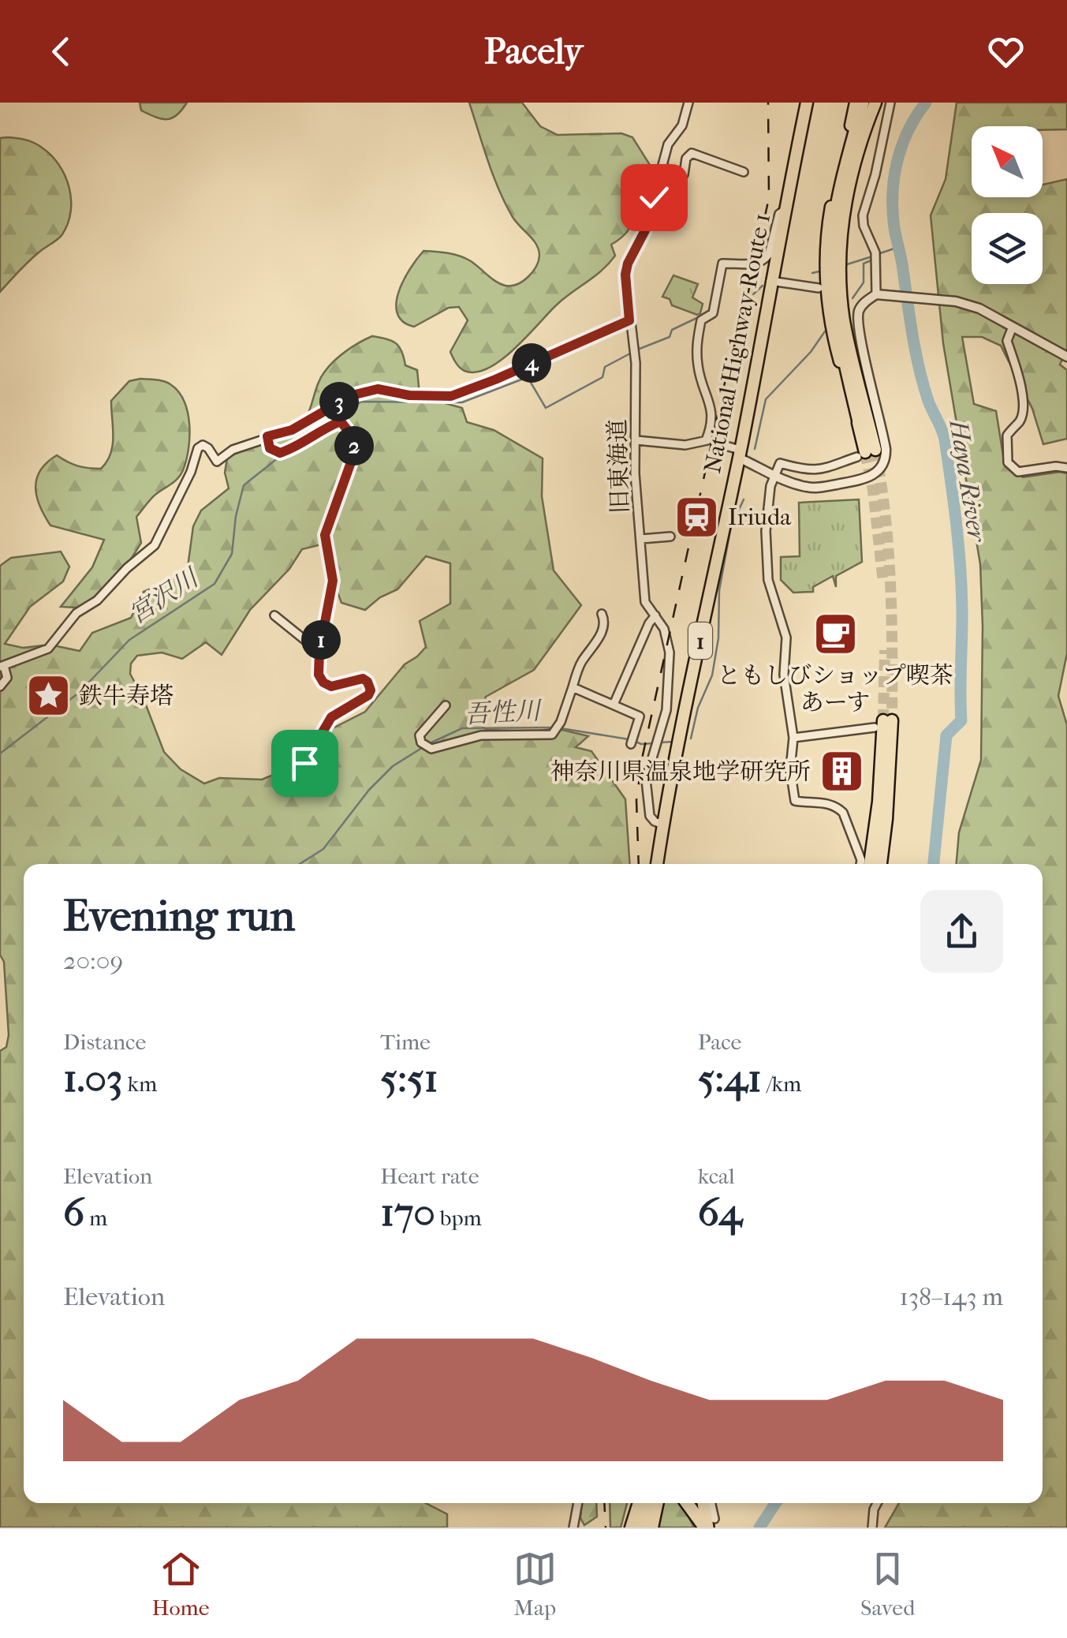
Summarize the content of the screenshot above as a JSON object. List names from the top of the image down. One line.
{"streets":{"highway":["National Highway Route 1","1"],"street":["旧東海道"]},"crossings":[["National Highway Route 1","旧東海道"]],"water":["Haya River","宮沢川","吾性川"],"places":{"station":["Iriuda"],"cafe":["ともしびショップ喫茶 あーす"],"place":["鉄牛寿塔"],"building":["神奈川県温泉地学研究所"]},"north":"top left","page":{"header":"Pacely","pins":["4","3","2","1"],"heading":["Evening run","20:09"],"stats":[["Distance","1.03 km"],["Time","5:51"],["Pace","5:41 /km"],["Elevation","6 m"],["Heart rate","170 bpm"],["kcal","64"]],"chart":["Elevation","138–143 m"],"tabs":["Home","Map","Saved"]}}
